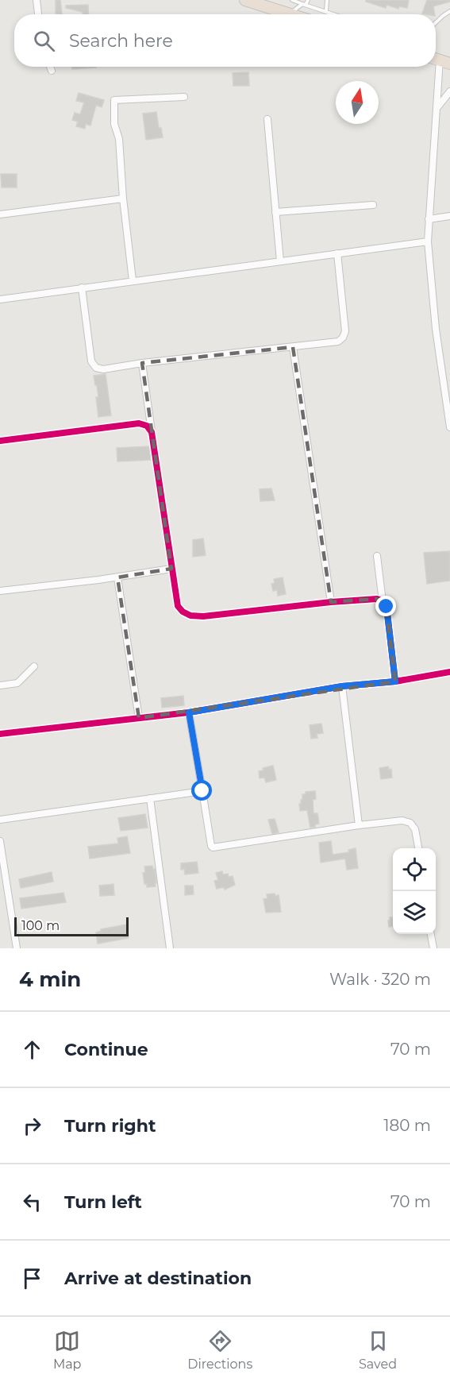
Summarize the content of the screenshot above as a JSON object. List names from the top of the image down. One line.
{"scale_bar":"100 m","north":"top","page":{"search":"Search here","scale":"100 m","heading":["4 min","Walk · 320 m"],"list":[["Continue","70 m"],["Turn right","180 m"],["Turn left","70 m"],"Arrive at destination"],"nav":["Map","Directions","Saved"]}}
